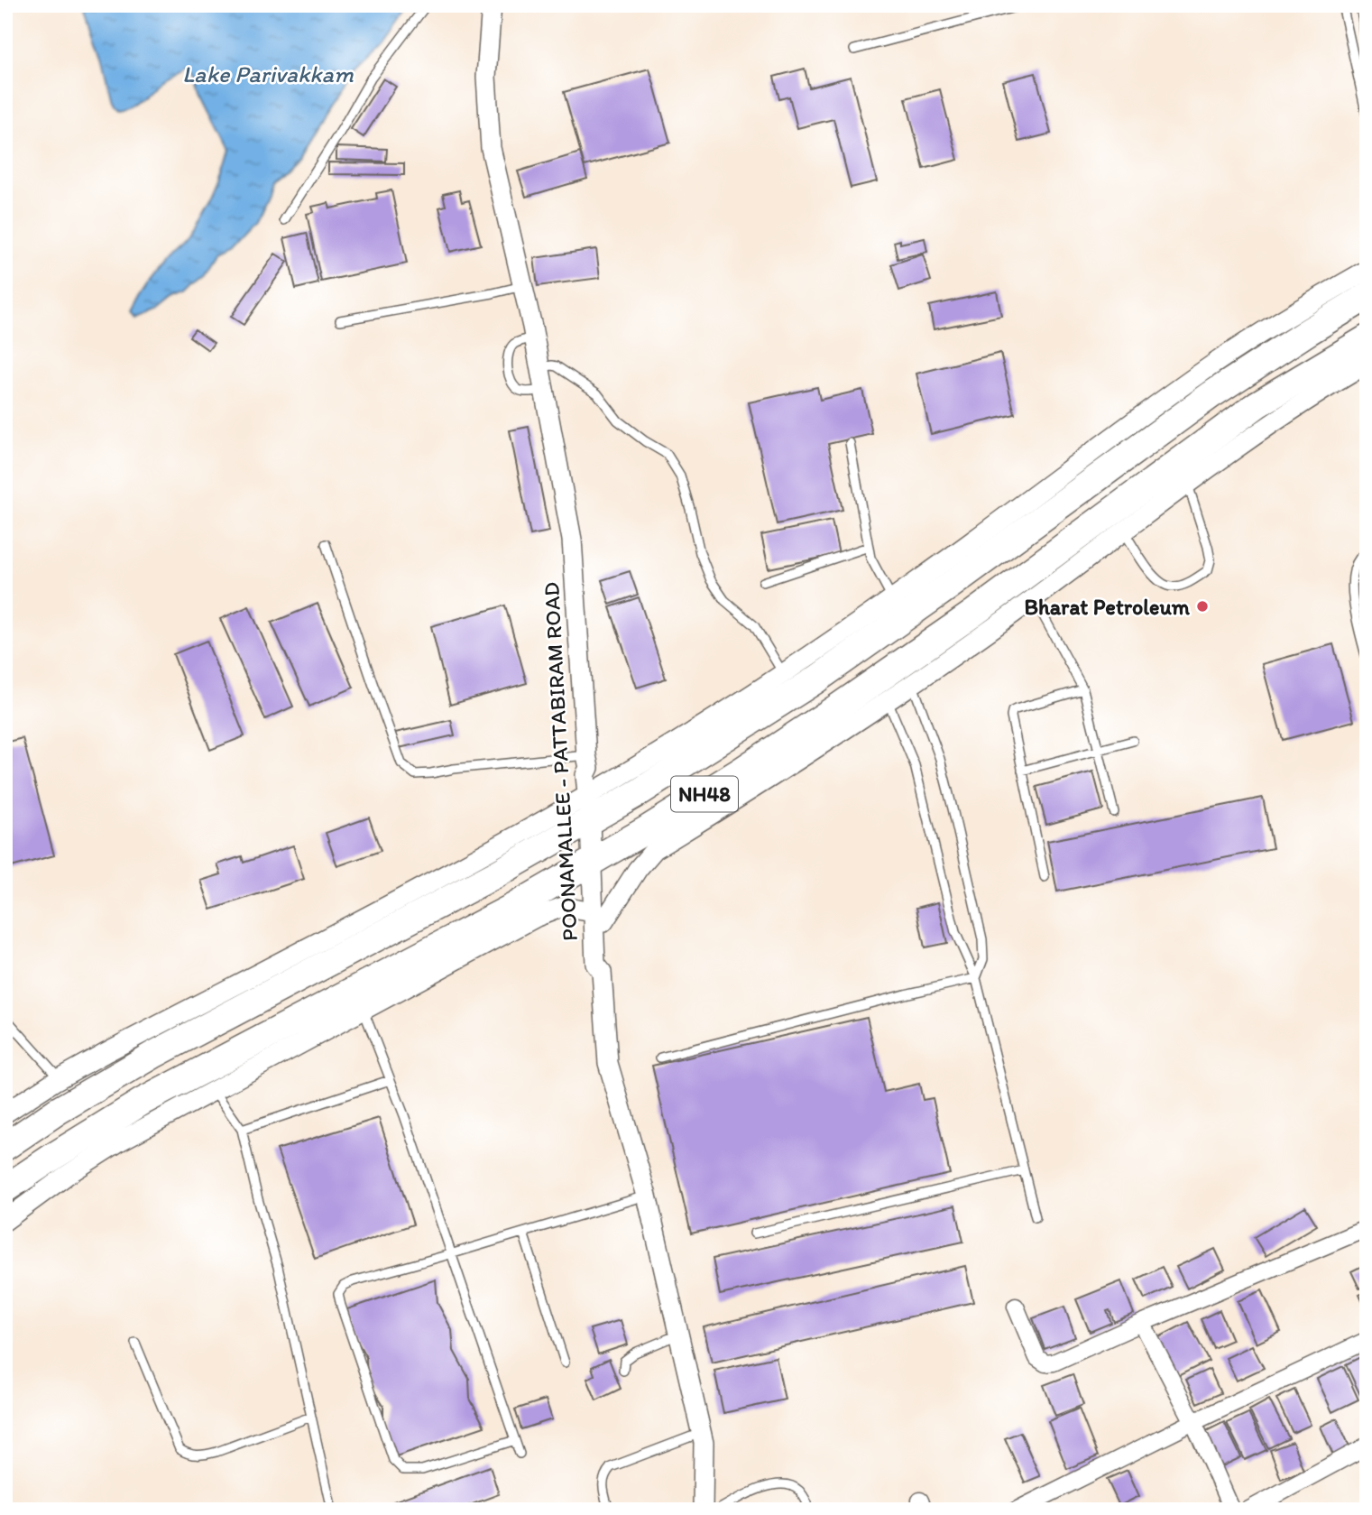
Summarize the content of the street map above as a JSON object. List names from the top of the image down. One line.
{"streets":{"highway":["NH48"],"street":["POONAMALLEE - PATTABIRAM ROAD"]},"crossings":[["POONAMALLEE - PATTABIRAM ROAD","NH48"]],"water":["Lake Parivakkam"],"places":["Bharat Petroleum"]}
